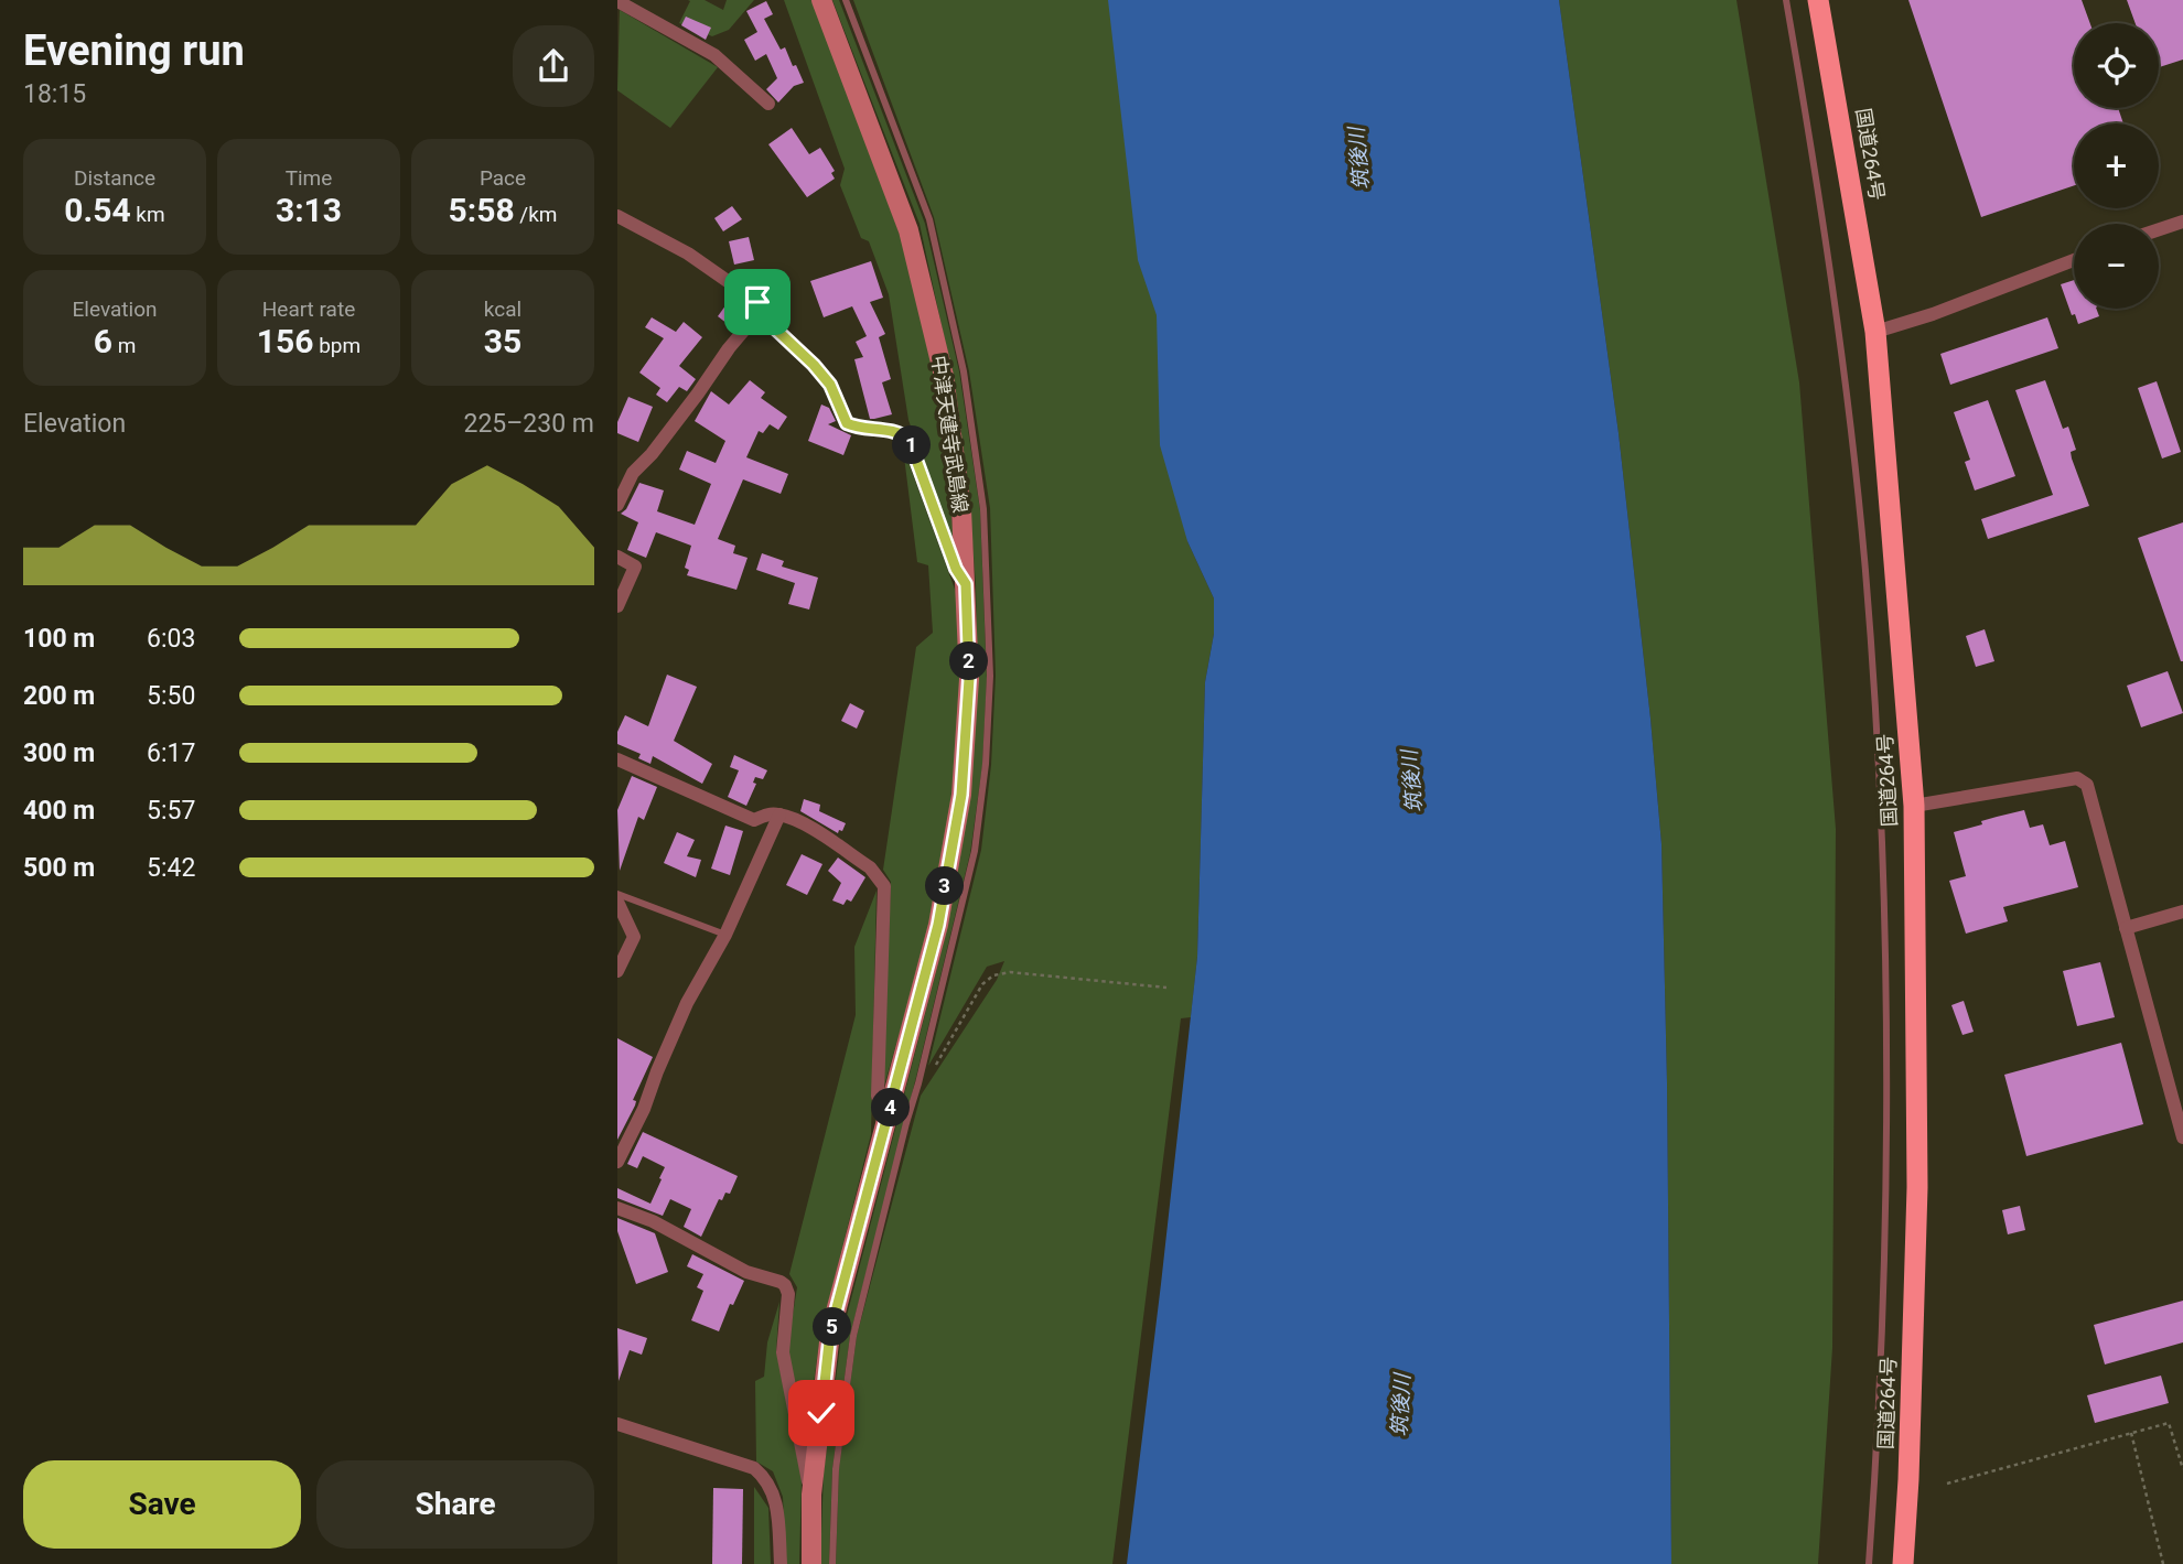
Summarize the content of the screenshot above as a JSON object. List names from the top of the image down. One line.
{"streets":{"highway":["国道264号"],"main road":["中津天建寺武島線"]},"water":["筑後川"],"page":{"heading":["Evening run","18:15"],"map_buttons":["+","−"],"stats":[["Distance","0.54 km"],["Time","3:13"],["Pace","5:58 /km"],["Elevation","6 m"],["Heart rate","156 bpm"],["kcal","35"]],"chart":["Elevation","225–230 m"],"pins":["1","2","3","4","5"],"list":[{"name":"100 m","note":"6:03"},{"name":"200 m","note":"5:50"},{"name":"300 m","note":"6:17"},{"name":"400 m","note":"5:57"},{"name":"500 m","note":"5:42"}],"buttons":["Save","Share"]}}
